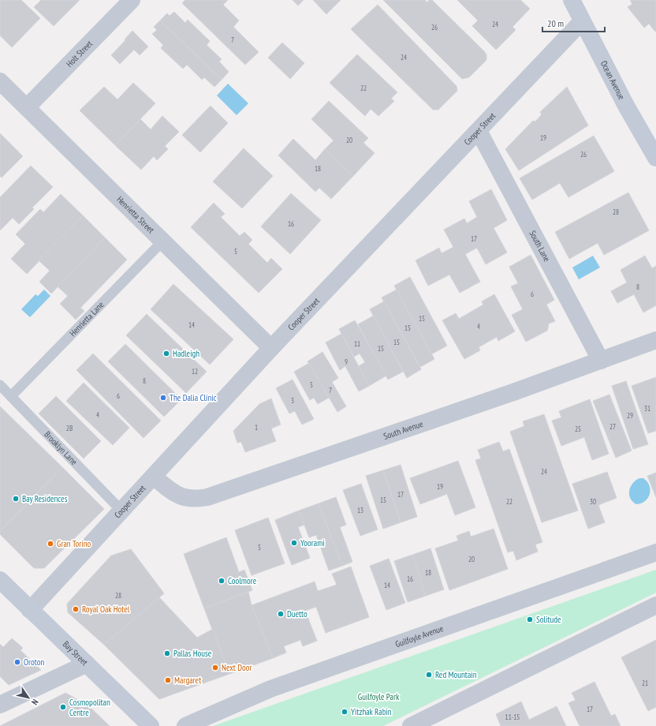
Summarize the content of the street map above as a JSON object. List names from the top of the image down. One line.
{"streets":{"street":["Holt Street","Ocean Avenue","Cooper Street","Henrietta Street","South Lane","South Avenue","Guilfoyle Avenue","Bay Street"],"lane":["Henrietta Lane","Brooklyn Lane"]},"crossings":[["Holt Street","Henrietta Street"],["Ocean Avenue","Cooper Street"],["Cooper Street","Henrietta Street"],["Cooper Street","South Lane"],["Cooper Street","South Avenue"],["Cooper Street","Brooklyn Lane"],["Cooper Street","Bay Street"],["Henrietta Street","Henrietta Lane"],["South Lane","South Avenue"],["Henrietta Lane","Brooklyn Lane"]],"parks":["Guilfoyle Park"],"places":["Hadleigh","The Dalia Clinic","Bay Residences","Yoorami","Gran Torino","Coolmore","Royal Oak Hotel","Duetto","Solitude","Pallas House","Oroton","Next Door","Red Mountain","Margaret","Cosmopolitan Centre","Yitzhak Rabin"],"house_numbers":["24","26","7","24","22","19","20","26","18","28","16","17","5","8","6","15","14","4","15","15","11","15","9","12","8","5","7","6","3","31","4","29","27","1","2B","25","24","19","17","15","22","30","13","5","20","18","16","14","28","21","17","11-15"],"scale_bar":"20 m","north":"bottom right"}
